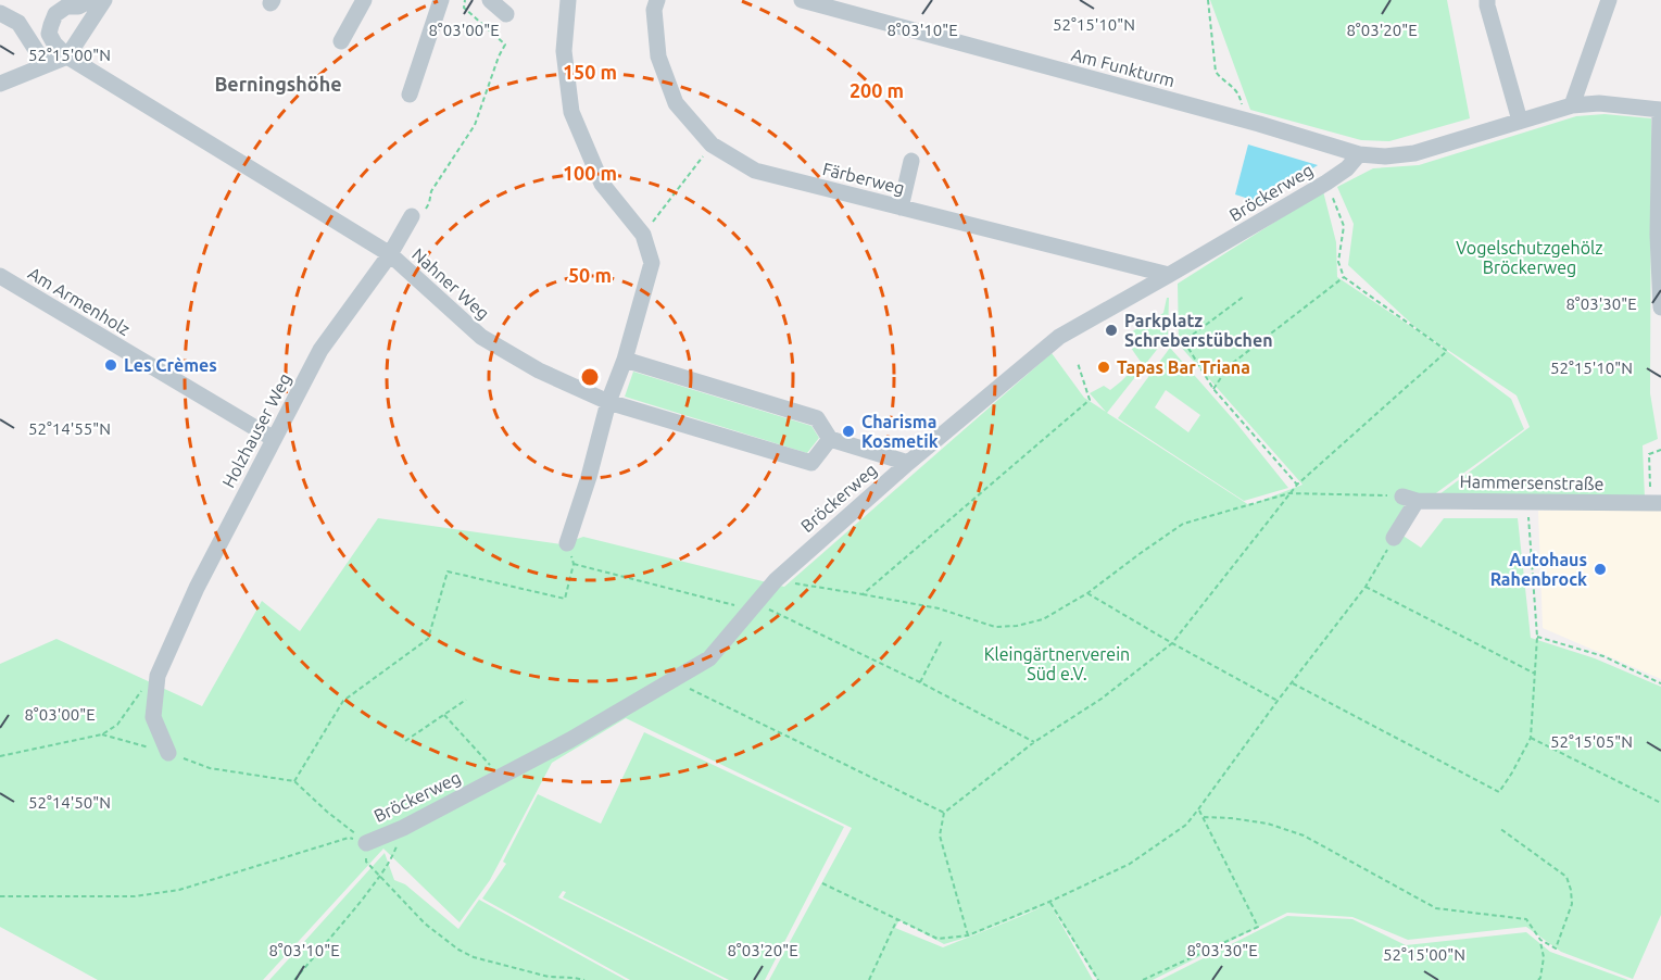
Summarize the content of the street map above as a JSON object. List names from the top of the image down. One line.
{"streets":{"street":["Am Funkturm","Färberweg","Bröckerweg","Nahner Weg","Am Armenholz","Holzhauser Weg","Hammersenstraße"]},"crossings":[["Am Funkturm","Bröckerweg"],["Färberweg","Bröckerweg"],["Nahner Weg","Holzhauser Weg"],["Am Armenholz","Holzhauser Weg"]],"districts":["Berningshöhe"],"parks":["Vogelschutzgehölz Bröckerweg","Kleingärtnerverein Süd e.V."],"places":["Parkplatz Schreberstübchen","Les Crèmes","Tapas Bar Triana","Charisma Kosmetik","Autohaus Rahenbrock"],"coordinates":["52°15'10\"N","8°03'20\"E","8°03'00\"E","8°03'10\"E","52°15'00\"N","8°03'30\"E","52°14'55\"N","52°15'05\"N","52°14'50\"N"],"rings":["150 m","200 m","100 m","50 m"]}
